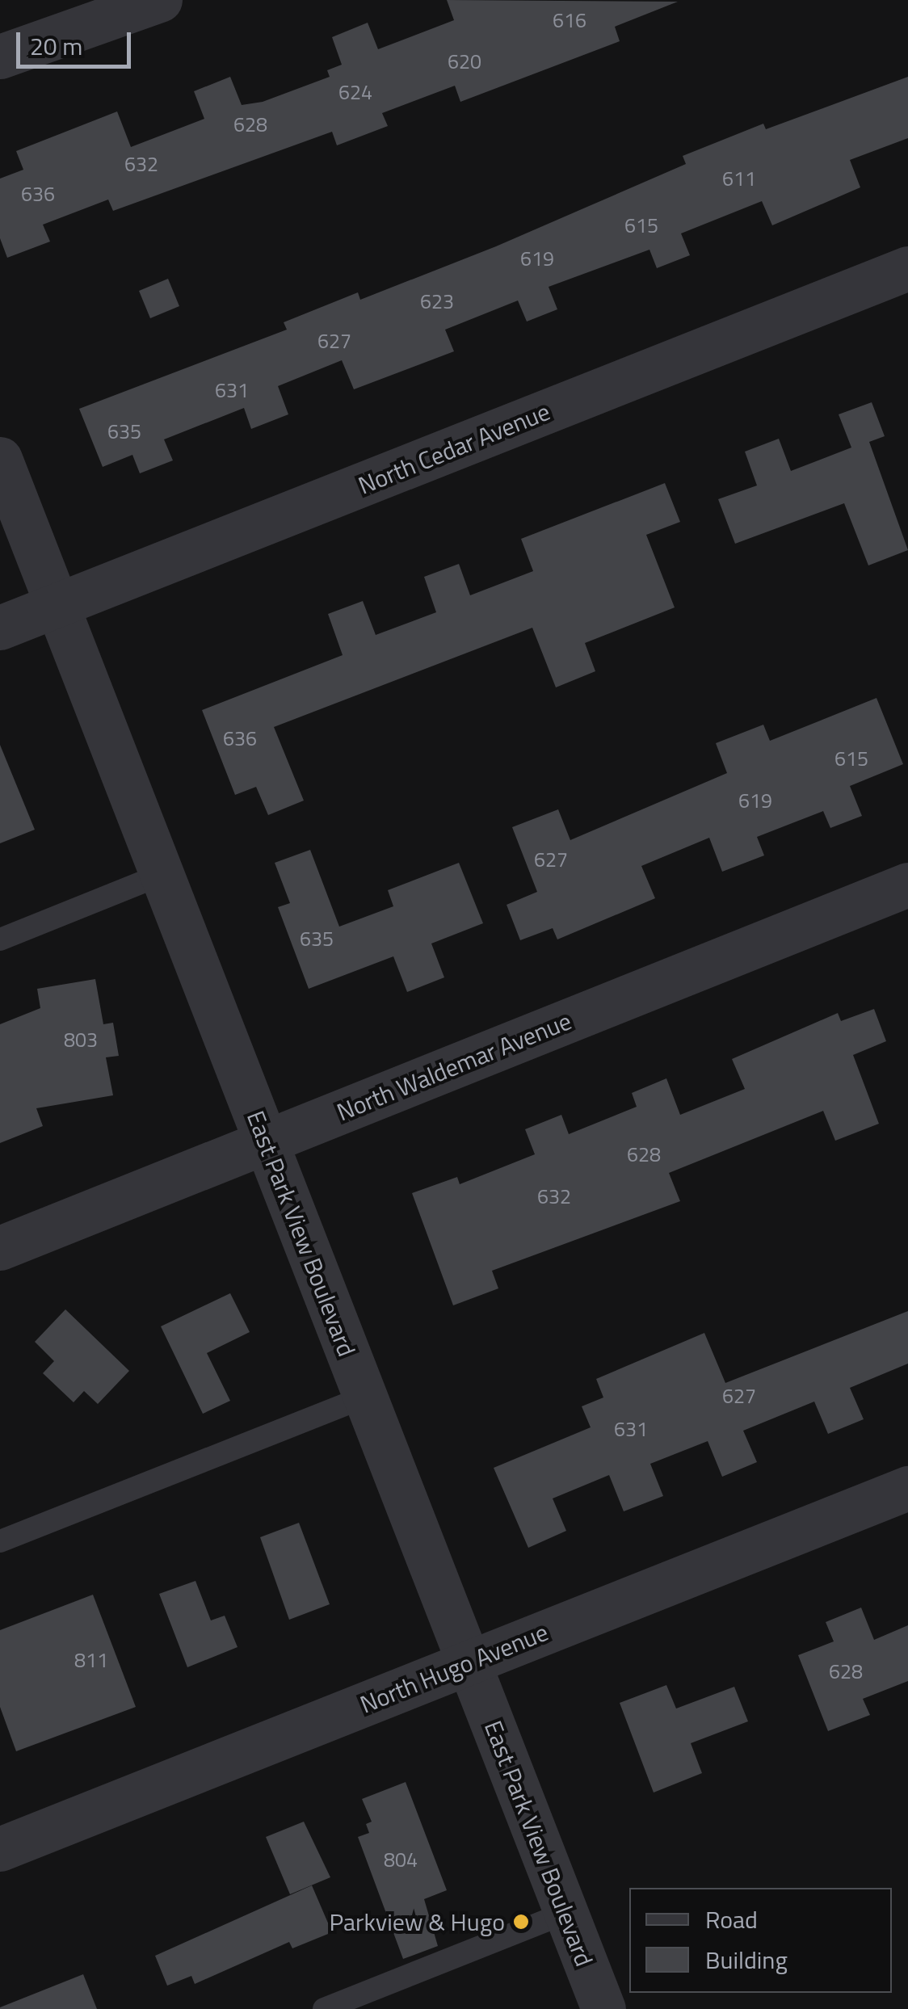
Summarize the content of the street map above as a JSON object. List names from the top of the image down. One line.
{"streets":{"street":["North Cedar Avenue","North Waldemar Avenue","East Park View Boulevard","North Hugo Avenue"]},"crossings":[["North Cedar Avenue","East Park View Boulevard"],["North Waldemar Avenue","East Park View Boulevard"],["East Park View Boulevard","North Hugo Avenue"]],"places":["Parkview & Hugo"],"house_numbers":["616","620","624","628","632","611","636","615","619","623","627","631","635","636","615","619","627","635","803","628","632","627","631","811","628","804"],"legend":["Road","Building"],"scale_bar":"20 m"}
